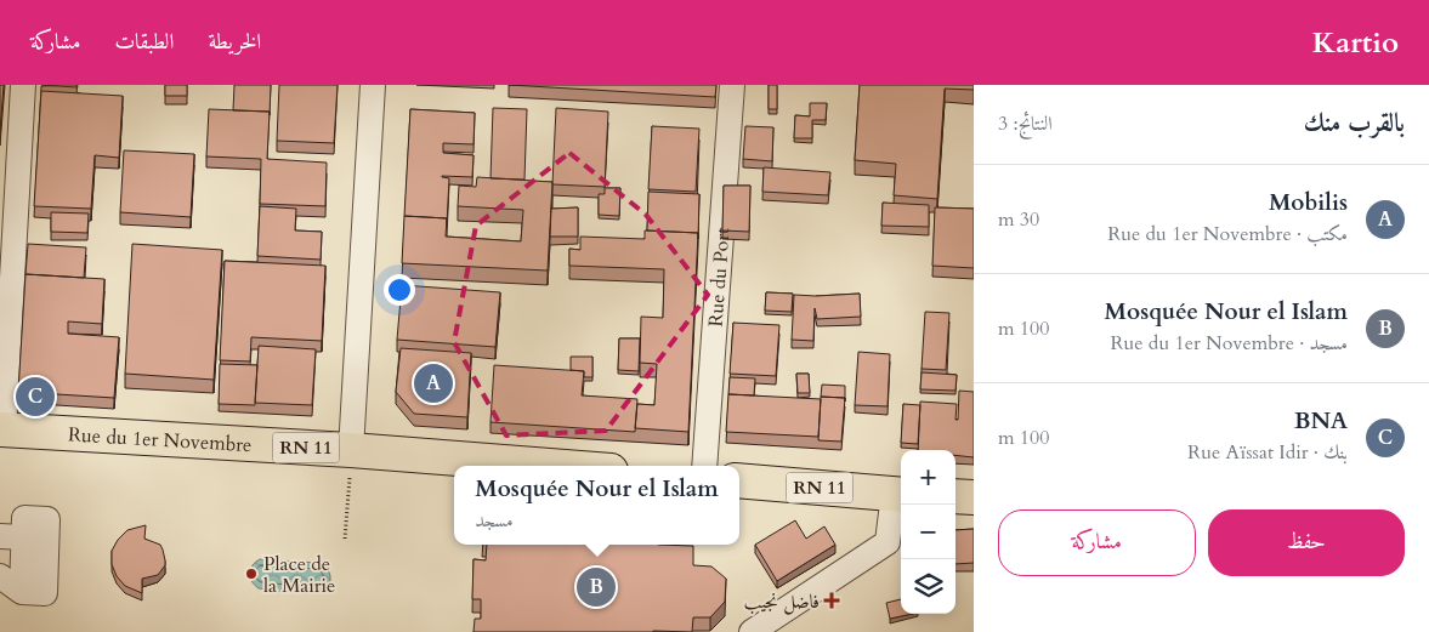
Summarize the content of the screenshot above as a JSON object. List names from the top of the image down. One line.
{"streets":{"main road":["Rue du 1er Novembre","RN 11"],"street":["Rue du Port"]},"places":{"other":["Place de la Mairie"],"health":["فاضل نجيب"]},"page":{"header":"Kartio","nav":["الخريطة","الطبقات","مشاركة"],"heading":["بالقرب منك","النتائج: 3"],"list":[{"mark":"A","name":"Mobilis","note":"مكتب · Rue du 1er Novembre","value":"30 m"},{"mark":"B","name":"Mosquée Nour el Islam","note":"مسجد · Rue du 1er Novembre","value":"100 m"},{"mark":"C","name":"BNA","note":"بنك · Rue Aïssat Idir","value":"100 m"}],"pins":["A","C","B"],"map_buttons":["+","−"],"popup":["Mosquée Nour el Islam","مسجد"],"buttons":["حفظ","مشاركة"]}}
